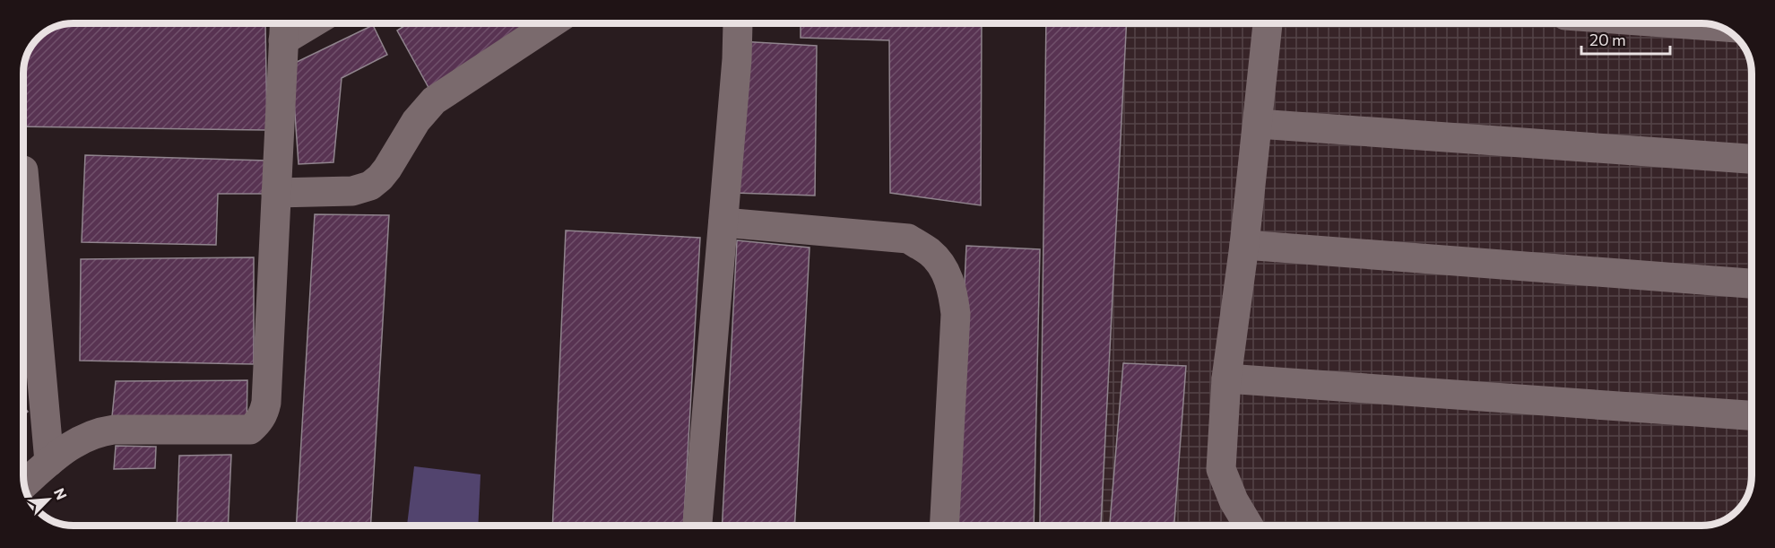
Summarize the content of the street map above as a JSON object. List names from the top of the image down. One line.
{"scale_bar":"20 m","north":"top right"}
